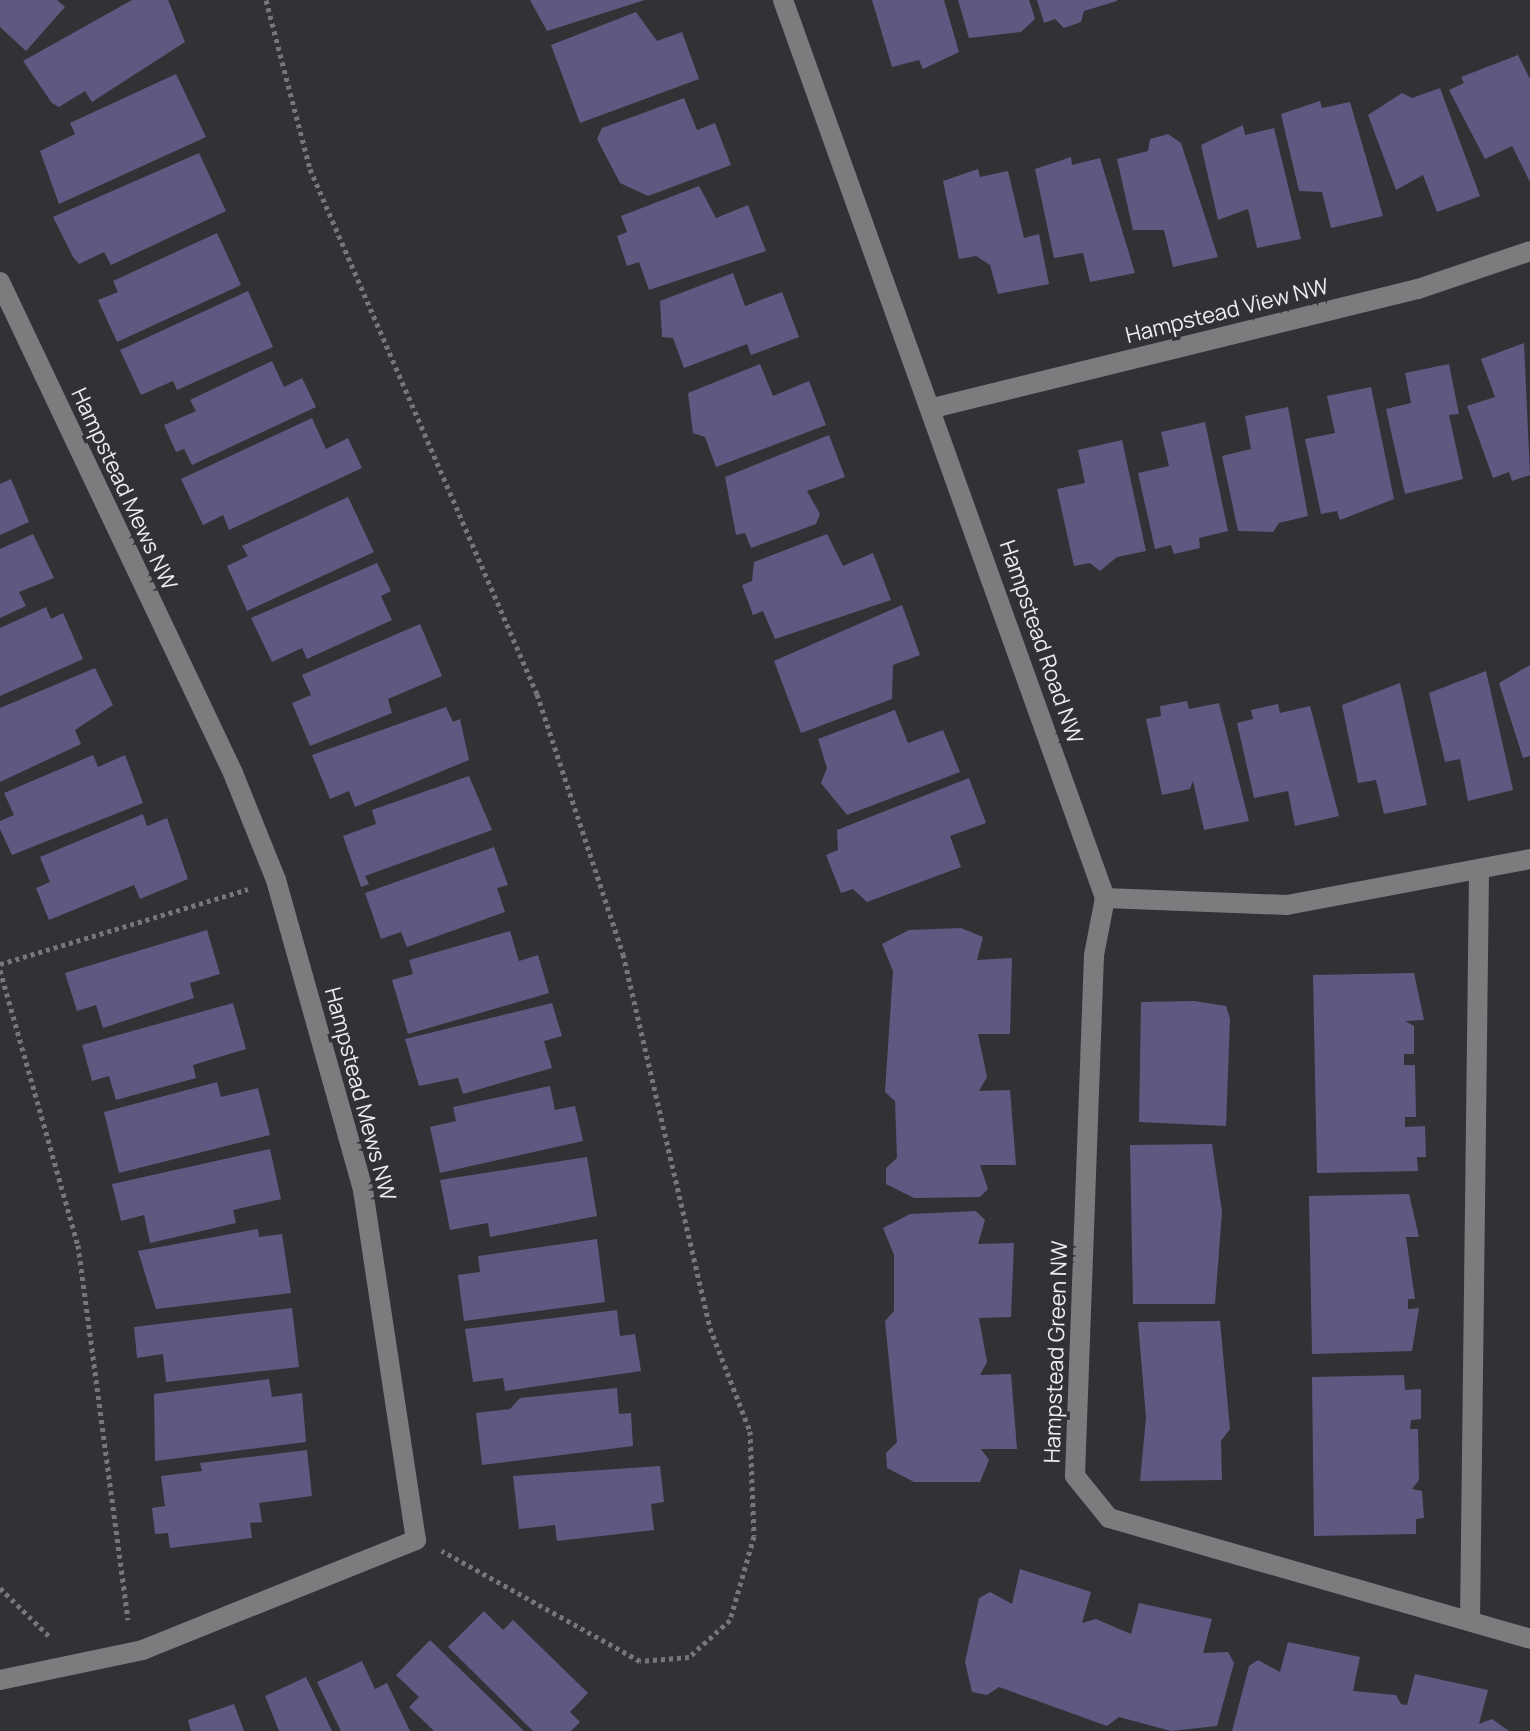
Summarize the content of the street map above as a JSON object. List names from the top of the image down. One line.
{"streets":{"street":["Hampstead View NW","Hampstead Mews NW","Hampstead Road NW","Hampstead Green NW"]},"crossings":[["Hampstead View NW","Hampstead Road NW"],["Hampstead Road NW","Hampstead Green NW"]]}
